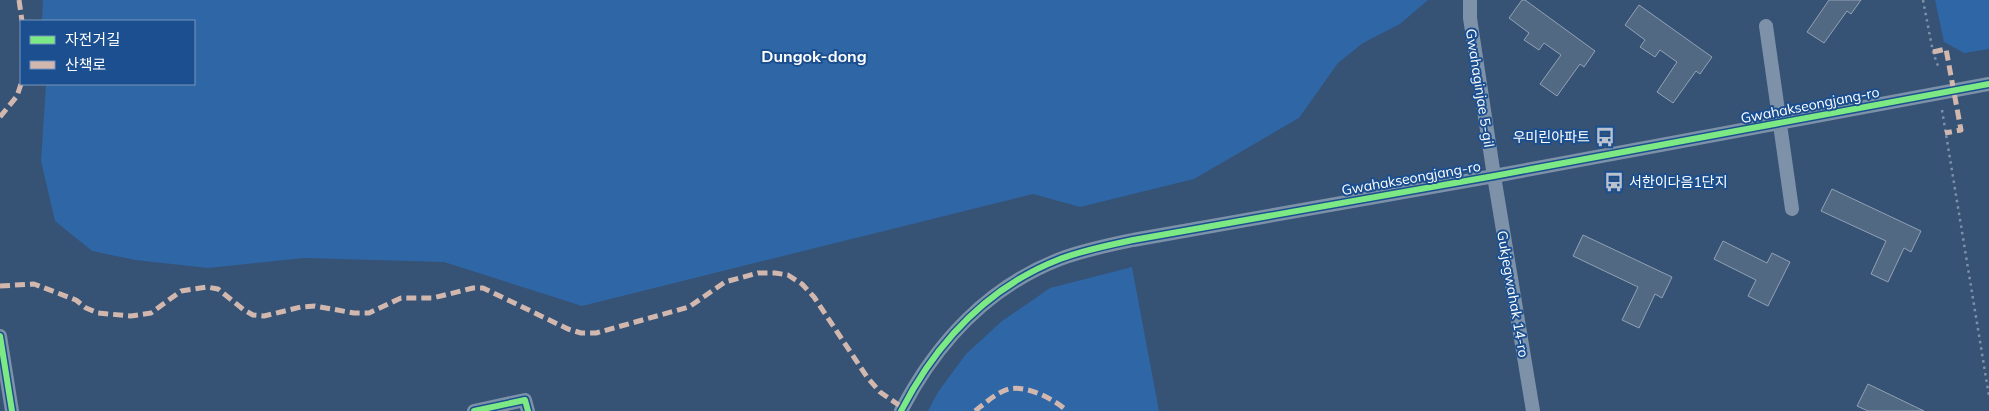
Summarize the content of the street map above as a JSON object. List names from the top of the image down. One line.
{"streets":{"street":["Gwahaginjae 5-gil","Gwahakseongjang-ro","Gukjegwahak 14-ro"]},"crossings":[["Gwahaginjae 5-gil","Gwahakseongjang-ro"],["Gwahaginjae 5-gil","Gukjegwahak 14-ro"],["Gwahakseongjang-ro","Gukjegwahak 14-ro"]],"districts":["Dungok-dong"],"places":{"bus stop":["우미린아파트","서한이다음1단지"]},"legend":["자전거길","산책로"]}
